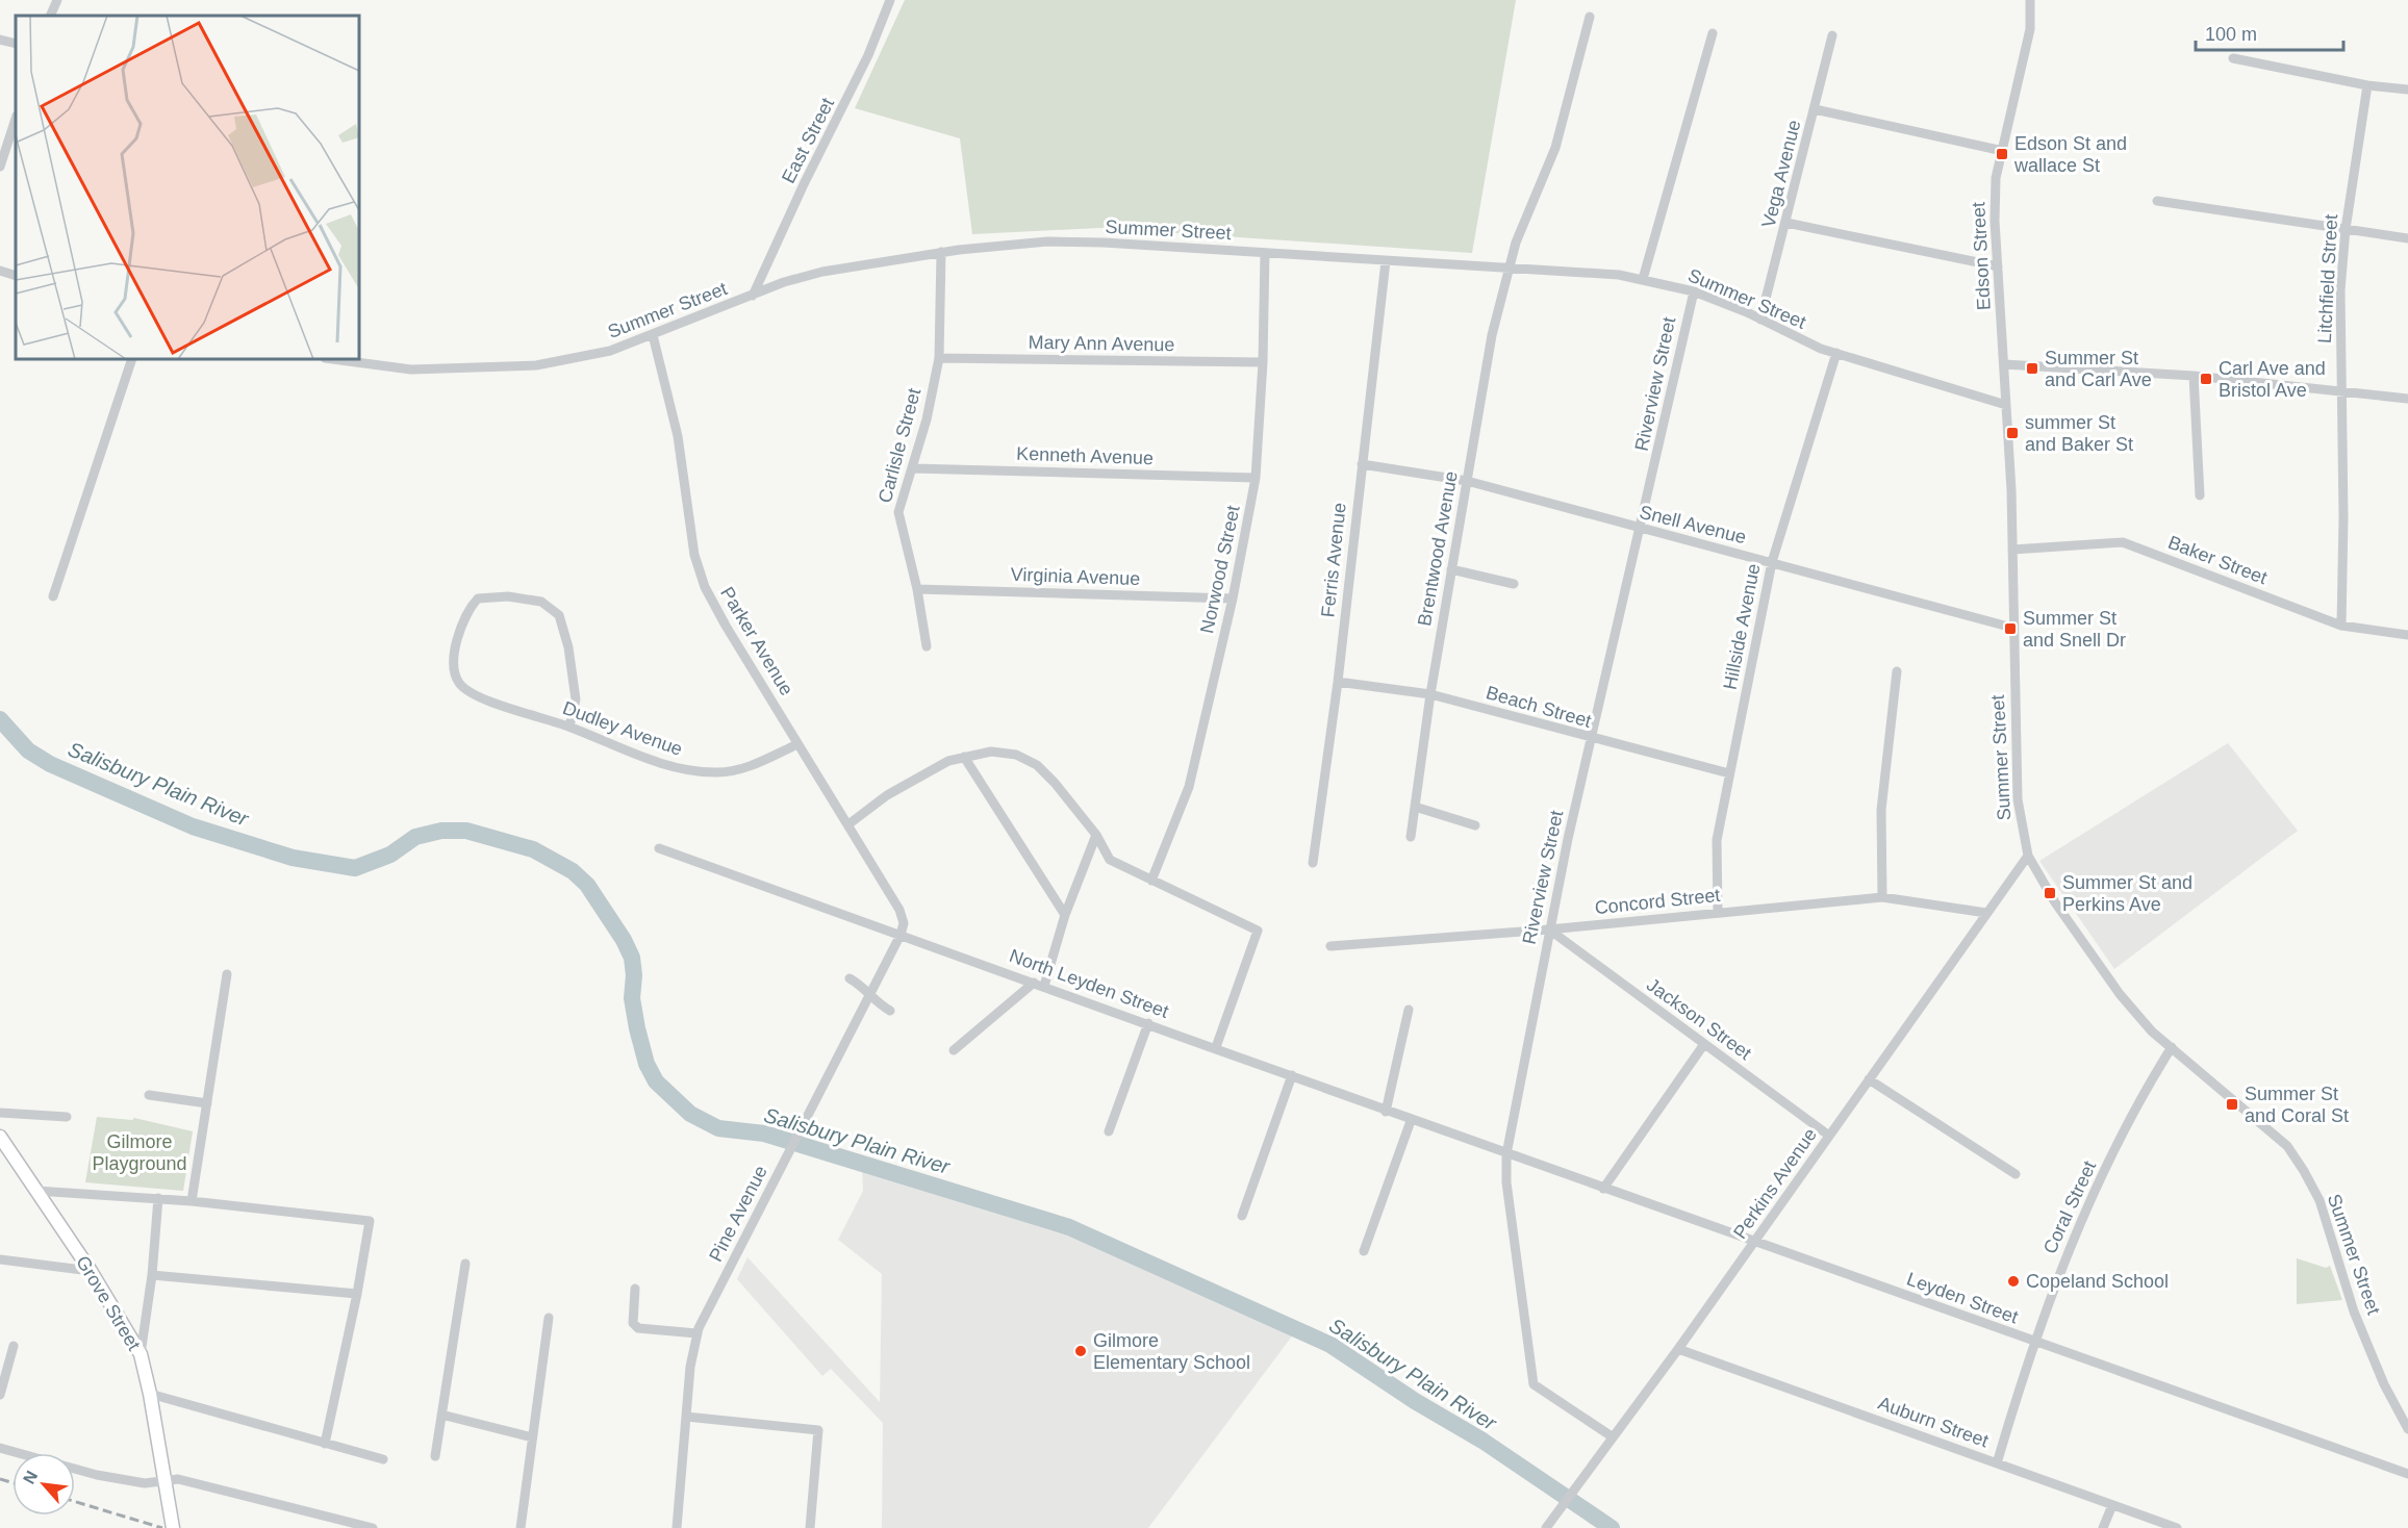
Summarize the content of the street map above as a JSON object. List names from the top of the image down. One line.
{"streets":{"main road":["Grove Street"],"street":["East Street","Vega Avenue","Summer Street","Edson Street","Litchfield Street","Mary Ann Avenue","Riverview Street","Carlisle Street","Kenneth Avenue","Snell Avenue","Brentwood Avenue","Ferris Avenue","Baker Street","Norwood Street","Virginia Avenue","Hillside Avenue","Parker Avenue","Beach Street","Dudley Avenue","Concord Street","North Leyden Street","Jackson Street","Perkins Avenue","Coral Street","Pine Avenue","Leyden Street","Auburn Street"]},"crossings":[["East Street","Summer Street"],["Vega Avenue","Summer Street"],["Summer Street","Edson Street"],["Summer Street","Riverview Street"],["Summer Street","Carlisle Street"],["Summer Street","Snell Avenue"],["Summer Street","Brentwood Avenue"],["Summer Street","Ferris Avenue"],["Summer Street","Baker Street"],["Summer Street","Norwood Street"],["Summer Street","Hillside Avenue"],["Summer Street","Parker Avenue"],["Summer Street","Perkins Avenue"],["Summer Street","Coral Street"],["Litchfield Street","Baker Street"],["Mary Ann Avenue","Carlisle Street"],["Mary Ann Avenue","Norwood Street"],["Riverview Street","Snell Avenue"],["Riverview Street","Beach Street"],["Riverview Street","Concord Street"],["Riverview Street","North Leyden Street"],["Riverview Street","Jackson Street"],["Riverview Street","Perkins Avenue"],["Riverview Street","Leyden Street"],["Carlisle Street","Kenneth Avenue"],["Carlisle Street","Virginia Avenue"],["Kenneth Avenue","Norwood Street"],["Snell Avenue","Brentwood Avenue"],["Snell Avenue","Ferris Avenue"],["Snell Avenue","Hillside Avenue"],["Brentwood Avenue","Beach Street"],["Ferris Avenue","Beach Street"],["Norwood Street","Virginia Avenue"],["Hillside Avenue","Beach Street"],["Hillside Avenue","Concord Street"],["Parker Avenue","Dudley Avenue"],["Parker Avenue","North Leyden Street"],["Parker Avenue","Pine Avenue"],["Concord Street","Jackson Street"],["Concord Street","Perkins Avenue"],["North Leyden Street","Pine Avenue"],["North Leyden Street","Leyden Street"],["Jackson Street","Perkins Avenue"],["Perkins Avenue","Leyden Street"],["Perkins Avenue","Auburn Street"],["Coral Street","Leyden Street"],["Coral Street","Auburn Street"]],"water":["Salisbury Plain River"],"parks":["Gilmore Playground"],"places":{"transit":["Edson St and wallace St","Summer St and Carl Ave","Carl Ave and Bristol Ave","summer St and Baker St","Summer St and Snell Dr","Summer St and Perkins Ave","Summer St and Coral St"],"other":["Copeland School","Gilmore Elementary School"]},"scale_bar":"100 m","north":"top left"}
